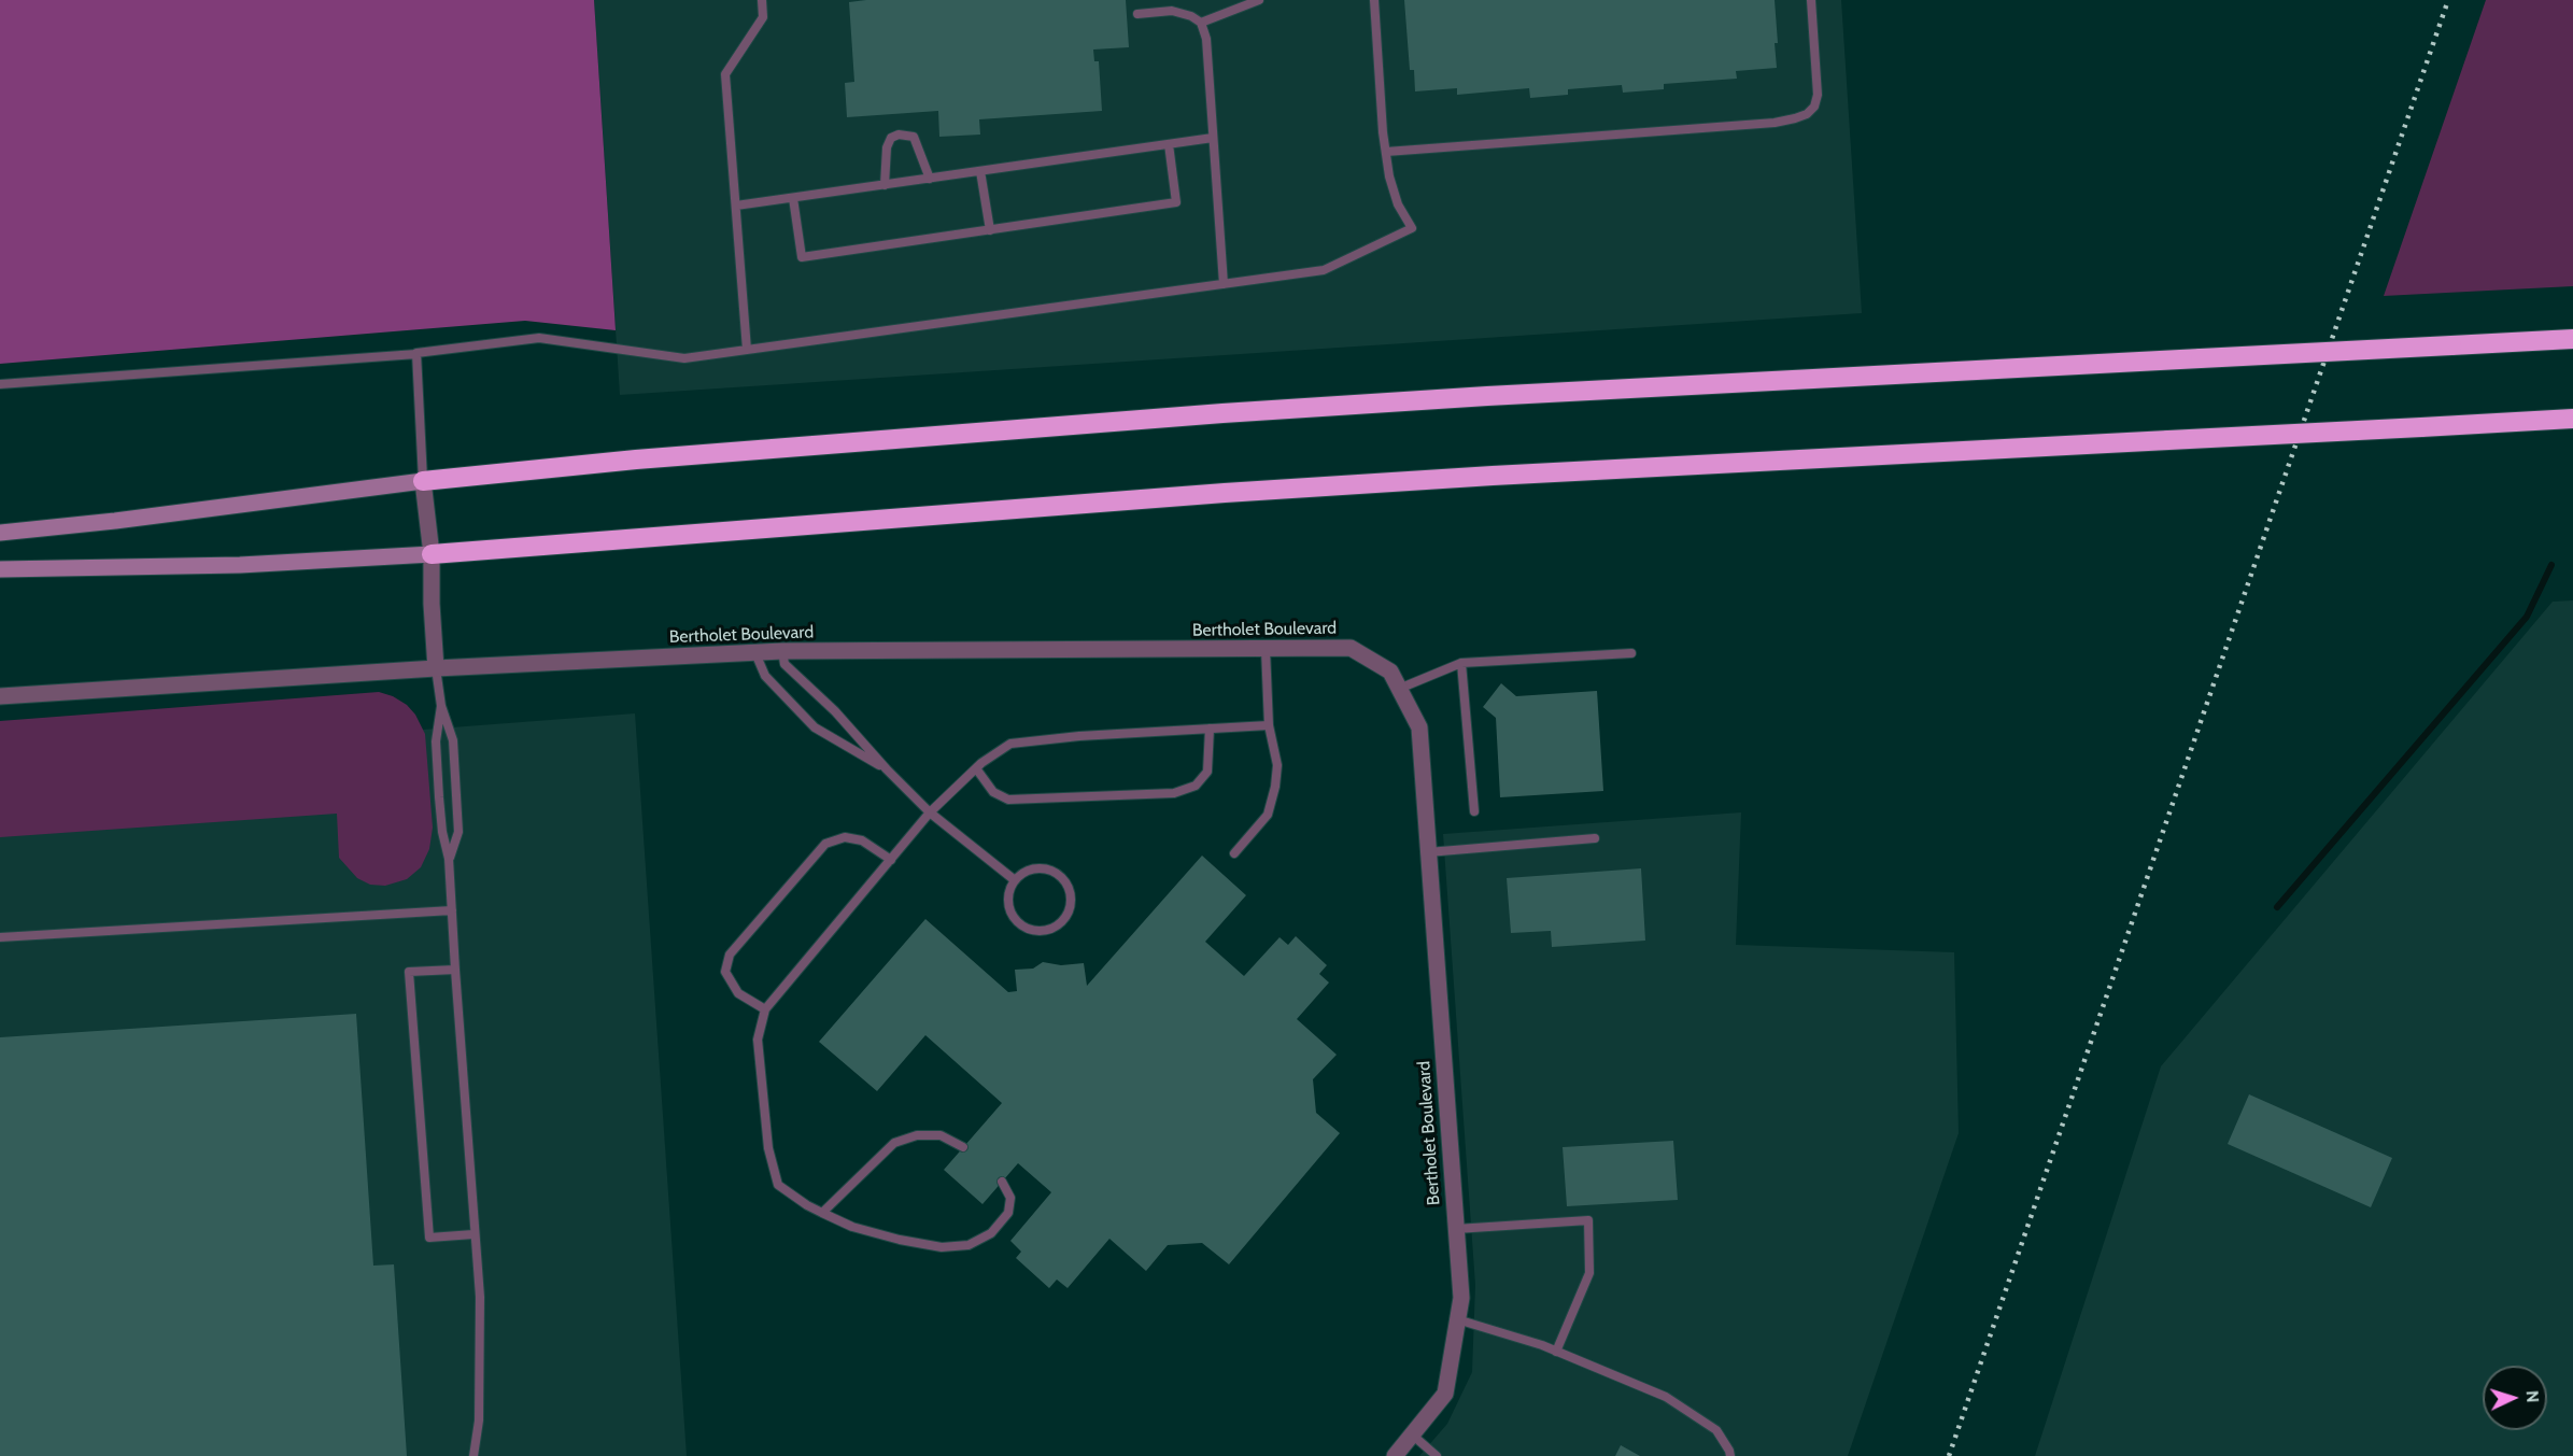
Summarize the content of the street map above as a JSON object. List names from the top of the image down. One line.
{"streets":{"street":["Bertholet Boulevard"]},"north":"right"}
